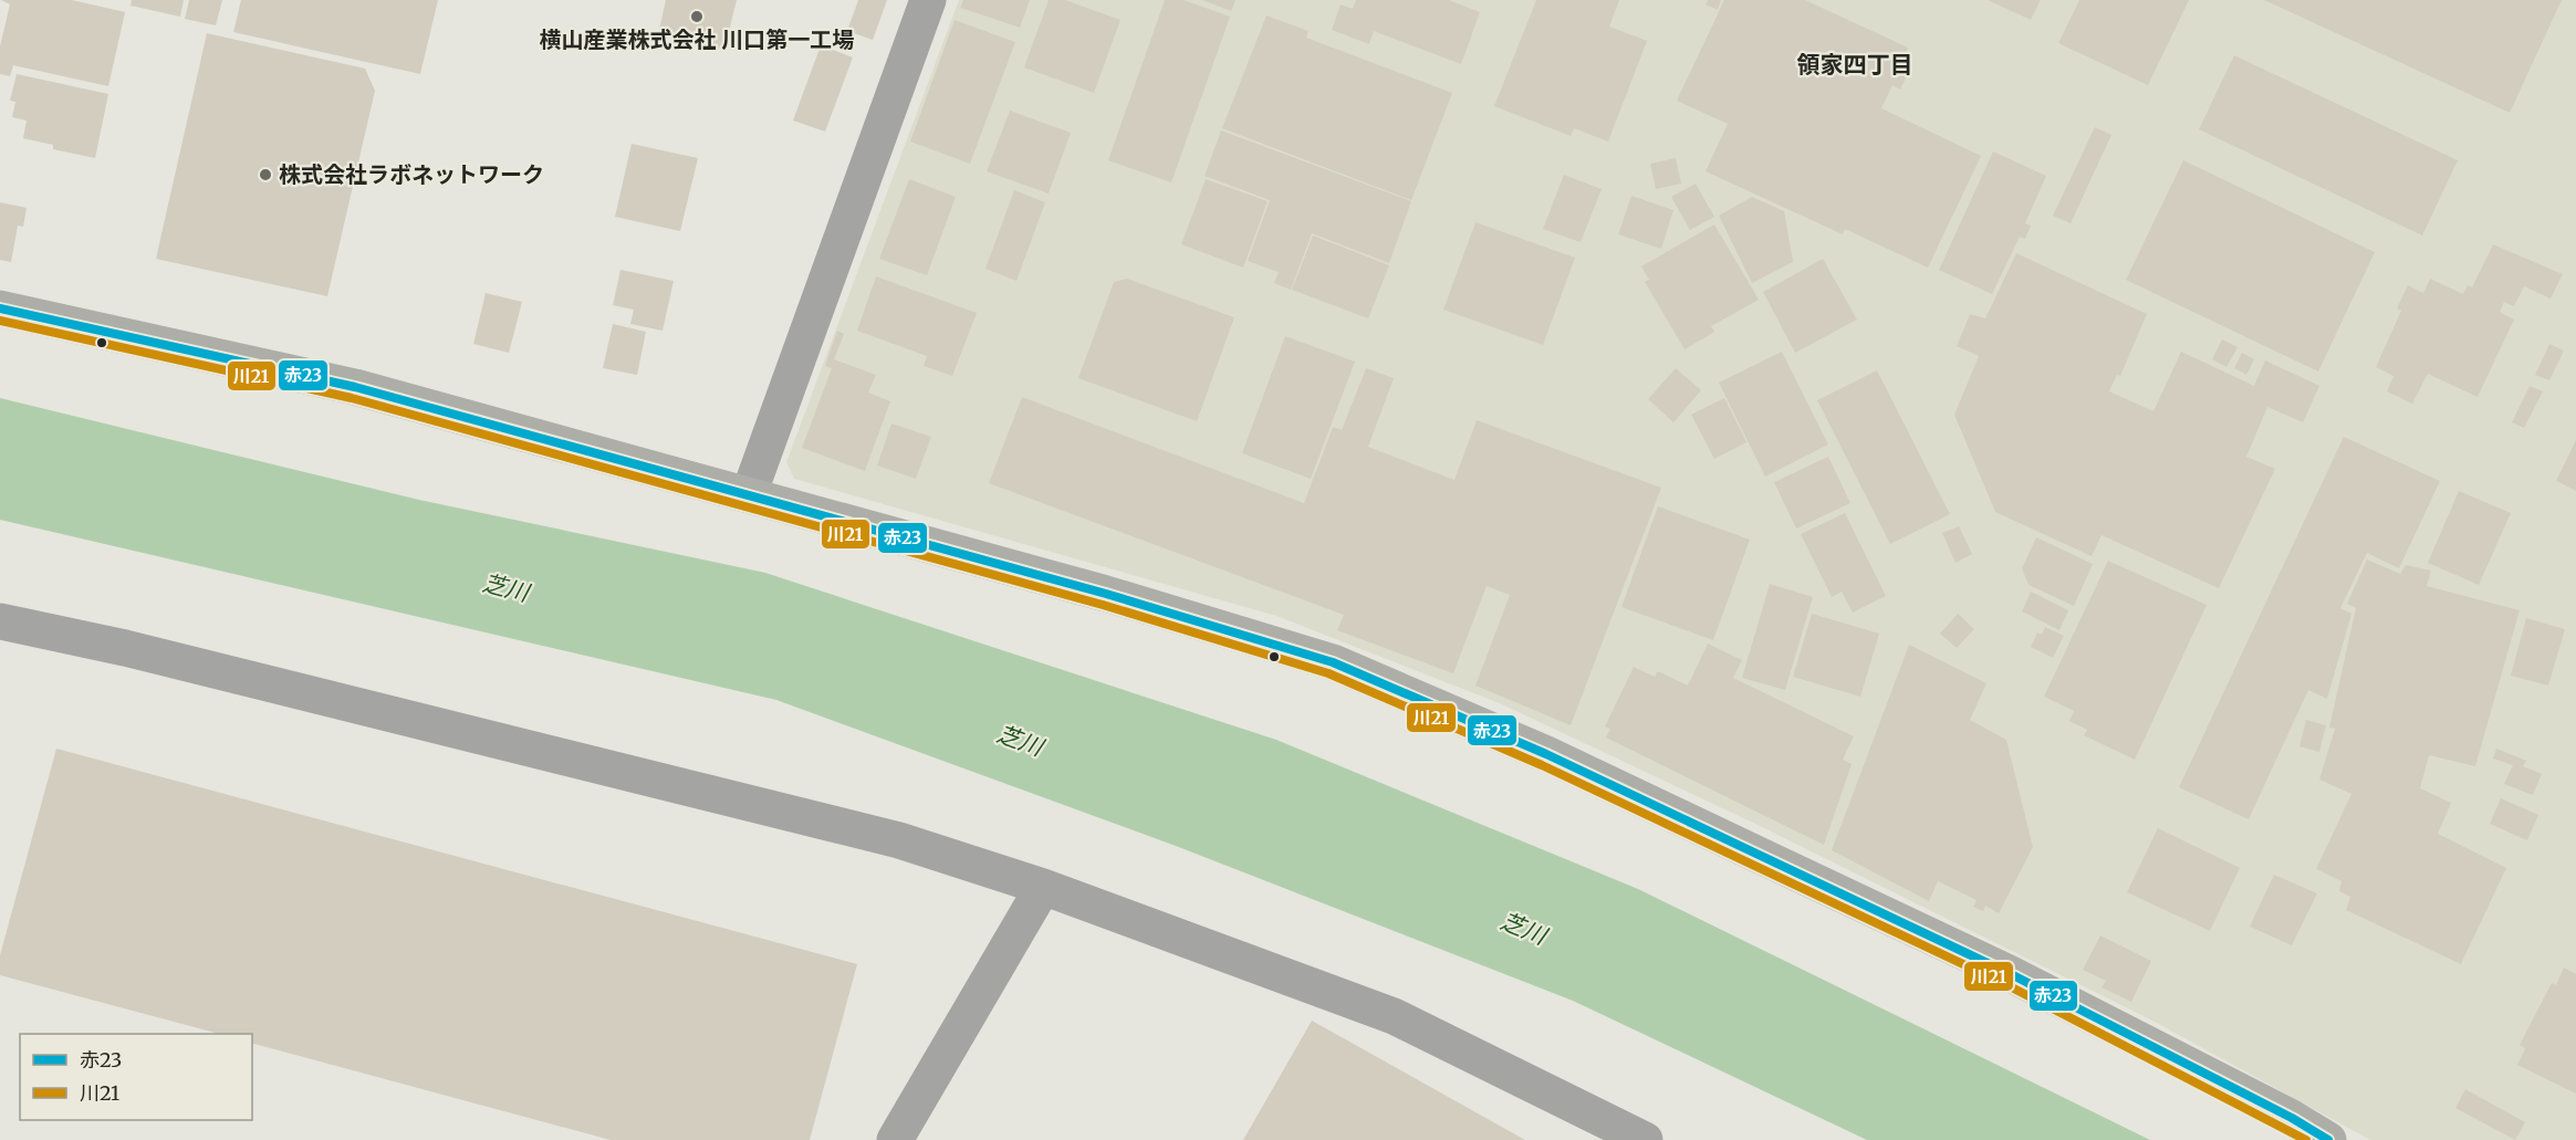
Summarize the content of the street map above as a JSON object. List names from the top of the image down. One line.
{"districts":["領家四丁目"],"water":["芝川"],"places":["横山産業株式会社 川口第一工場","株式会社ラボネットワーク"],"lines":["transit line 赤23","transit line 川21"],"legend":["赤23","川21"]}
